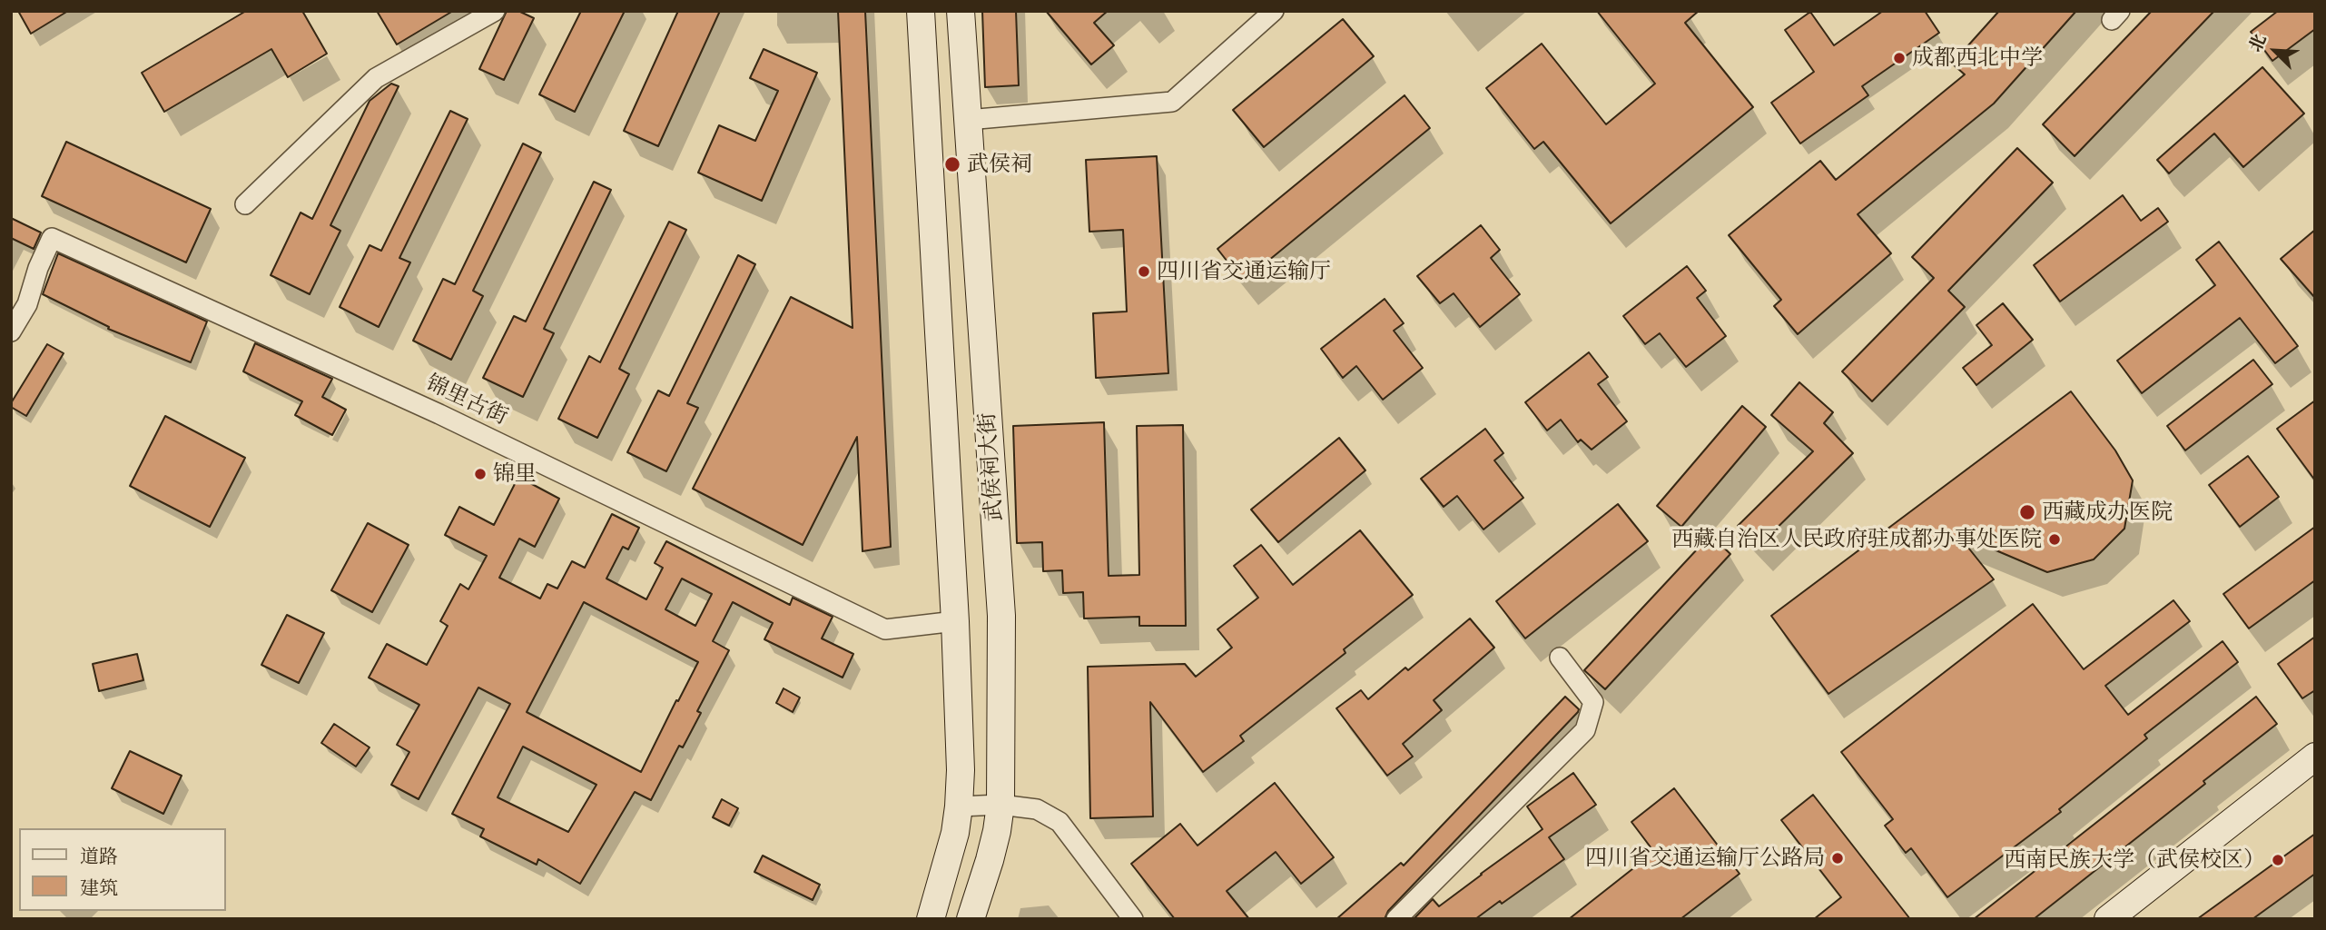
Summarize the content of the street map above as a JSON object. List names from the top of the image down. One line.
{"streets":{"main road":["武侯祠大街"],"street":["锦里古街"]},"crossings":[["锦里古街","武侯祠大街"]],"places":["成都西北中学","武侯祠","四川省交通运输厅","锦里","西藏成办医院","西藏自治区人民政府驻成都办事处医院","四川省交通运输厅公路局","西南民族大学（武侯校区）"],"legend":["道路","建筑"],"north":"top left"}
